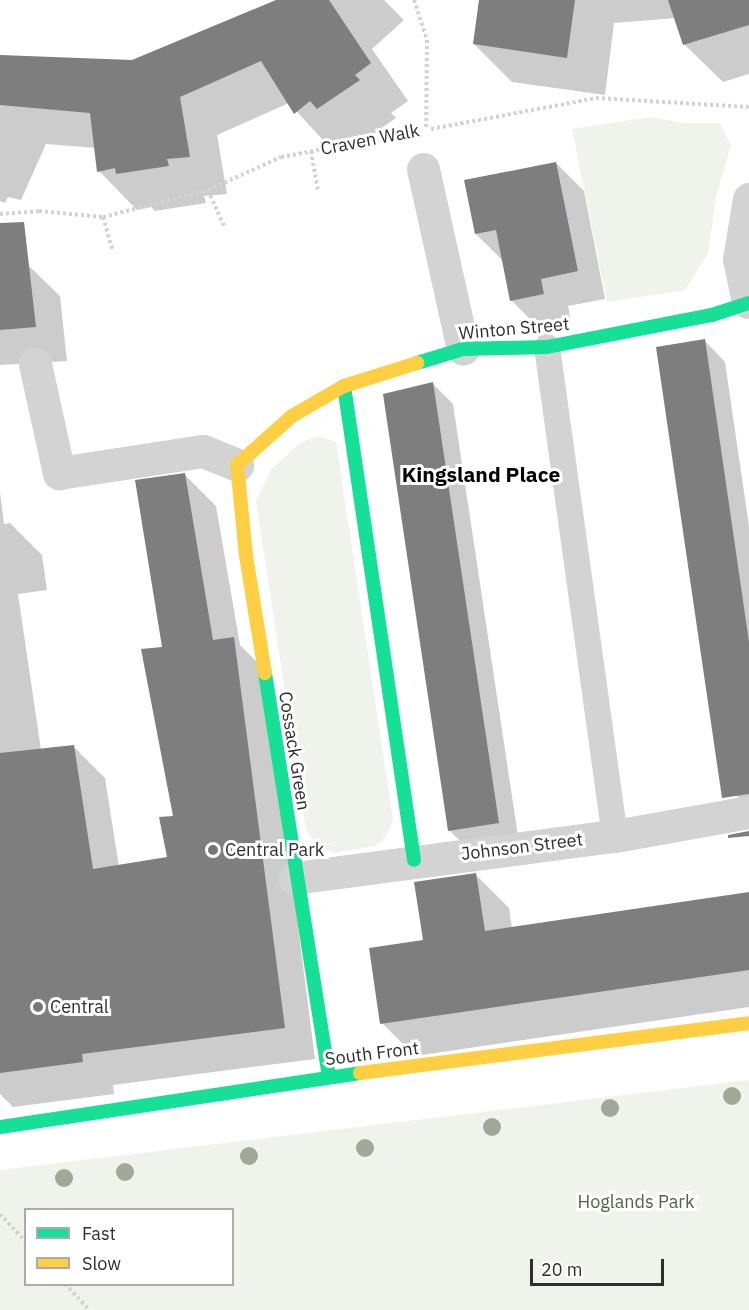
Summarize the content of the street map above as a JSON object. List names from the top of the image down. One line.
{"streets":{"street":["Winton Street","Cossack Green","Johnson Street","South Front"],"path":["Craven Walk"]},"crossings":[["Winton Street","Cossack Green"],["Cossack Green","Johnson Street"],["Cossack Green","South Front"]],"districts":["Kingsland Place"],"parks":["Hoglands Park"],"places":["Central Park","Central"],"legend":["Fast","Slow"],"scale_bar":"20 m"}
